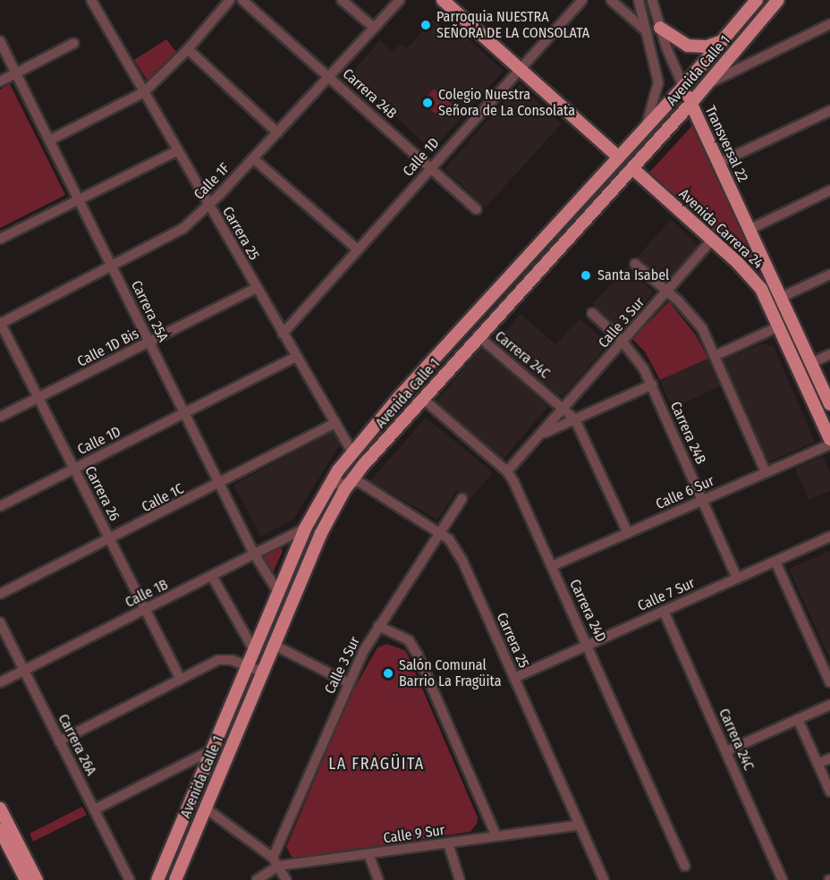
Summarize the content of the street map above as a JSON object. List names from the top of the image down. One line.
{"streets":{"main road":["Avenida Calle 1","Transversal 22","Avenida Carrera 24"],"street":["Carrera 24B","Calle 1D","Calle 1F","Carrera 25","Carrera 25A","Calle 3 Sur","Calle 1D Bis","Carrera 24C","Calle 6 Sur","Carrera 26","Calle 1C","Calle 1B","Calle 7 Sur","Carrera 24D","Carrera 26A","Calle 9 Sur"]},"crossings":[["Avenida Calle 1","Transversal 22"],["Avenida Calle 1","Avenida Carrera 24"],["Avenida Calle 1","Carrera 25"],["Avenida Calle 1","Carrera 25A"],["Avenida Calle 1","Carrera 24C"],["Avenida Calle 1","Calle 1B"],["Avenida Calle 1","Carrera 24D"],["Carrera 24B","Calle 1D"],["Carrera 24B","Calle 1F"],["Carrera 24B","Calle 3 Sur"],["Carrera 24B","Calle 6 Sur"],["Carrera 24B","Calle 7 Sur"],["Calle 1D","Carrera 25"],["Calle 1D","Carrera 25A"],["Calle 1D","Carrera 26"],["Calle 1F","Carrera 25"],["Calle 1F","Carrera 25A"],["Calle 1F","Carrera 26"],["Avenida Carrera 24","Calle 3 Sur"],["Carrera 25","Calle 3 Sur"],["Carrera 25","Calle 1D Bis"],["Carrera 25","Calle 1C"],["Carrera 25","Calle 7 Sur"],["Carrera 25","Calle 9 Sur"],["Carrera 25A","Calle 1D Bis"],["Carrera 25A","Calle 1C"],["Carrera 25A","Calle 1B"],["Calle 3 Sur","Carrera 24C"],["Calle 3 Sur","Carrera 24D"],["Calle 3 Sur","Calle 9 Sur"],["Calle 1D Bis","Carrera 26"],["Carrera 24C","Calle 6 Sur"],["Carrera 24C","Calle 7 Sur"],["Calle 6 Sur","Carrera 24D"],["Carrera 26","Calle 1C"],["Carrera 26","Calle 1B"],["Calle 1B","Carrera 26A"],["Calle 7 Sur","Carrera 24D"]],"districts":["LA FRAGÜITA"],"places":["Parroquia NUESTRA SEÑORA DE LA CONSOLATA","Colegio Nuestra Señora de La Consolata","Santa Isabel","Salón Comunal Barrio La Fragüita"]}
